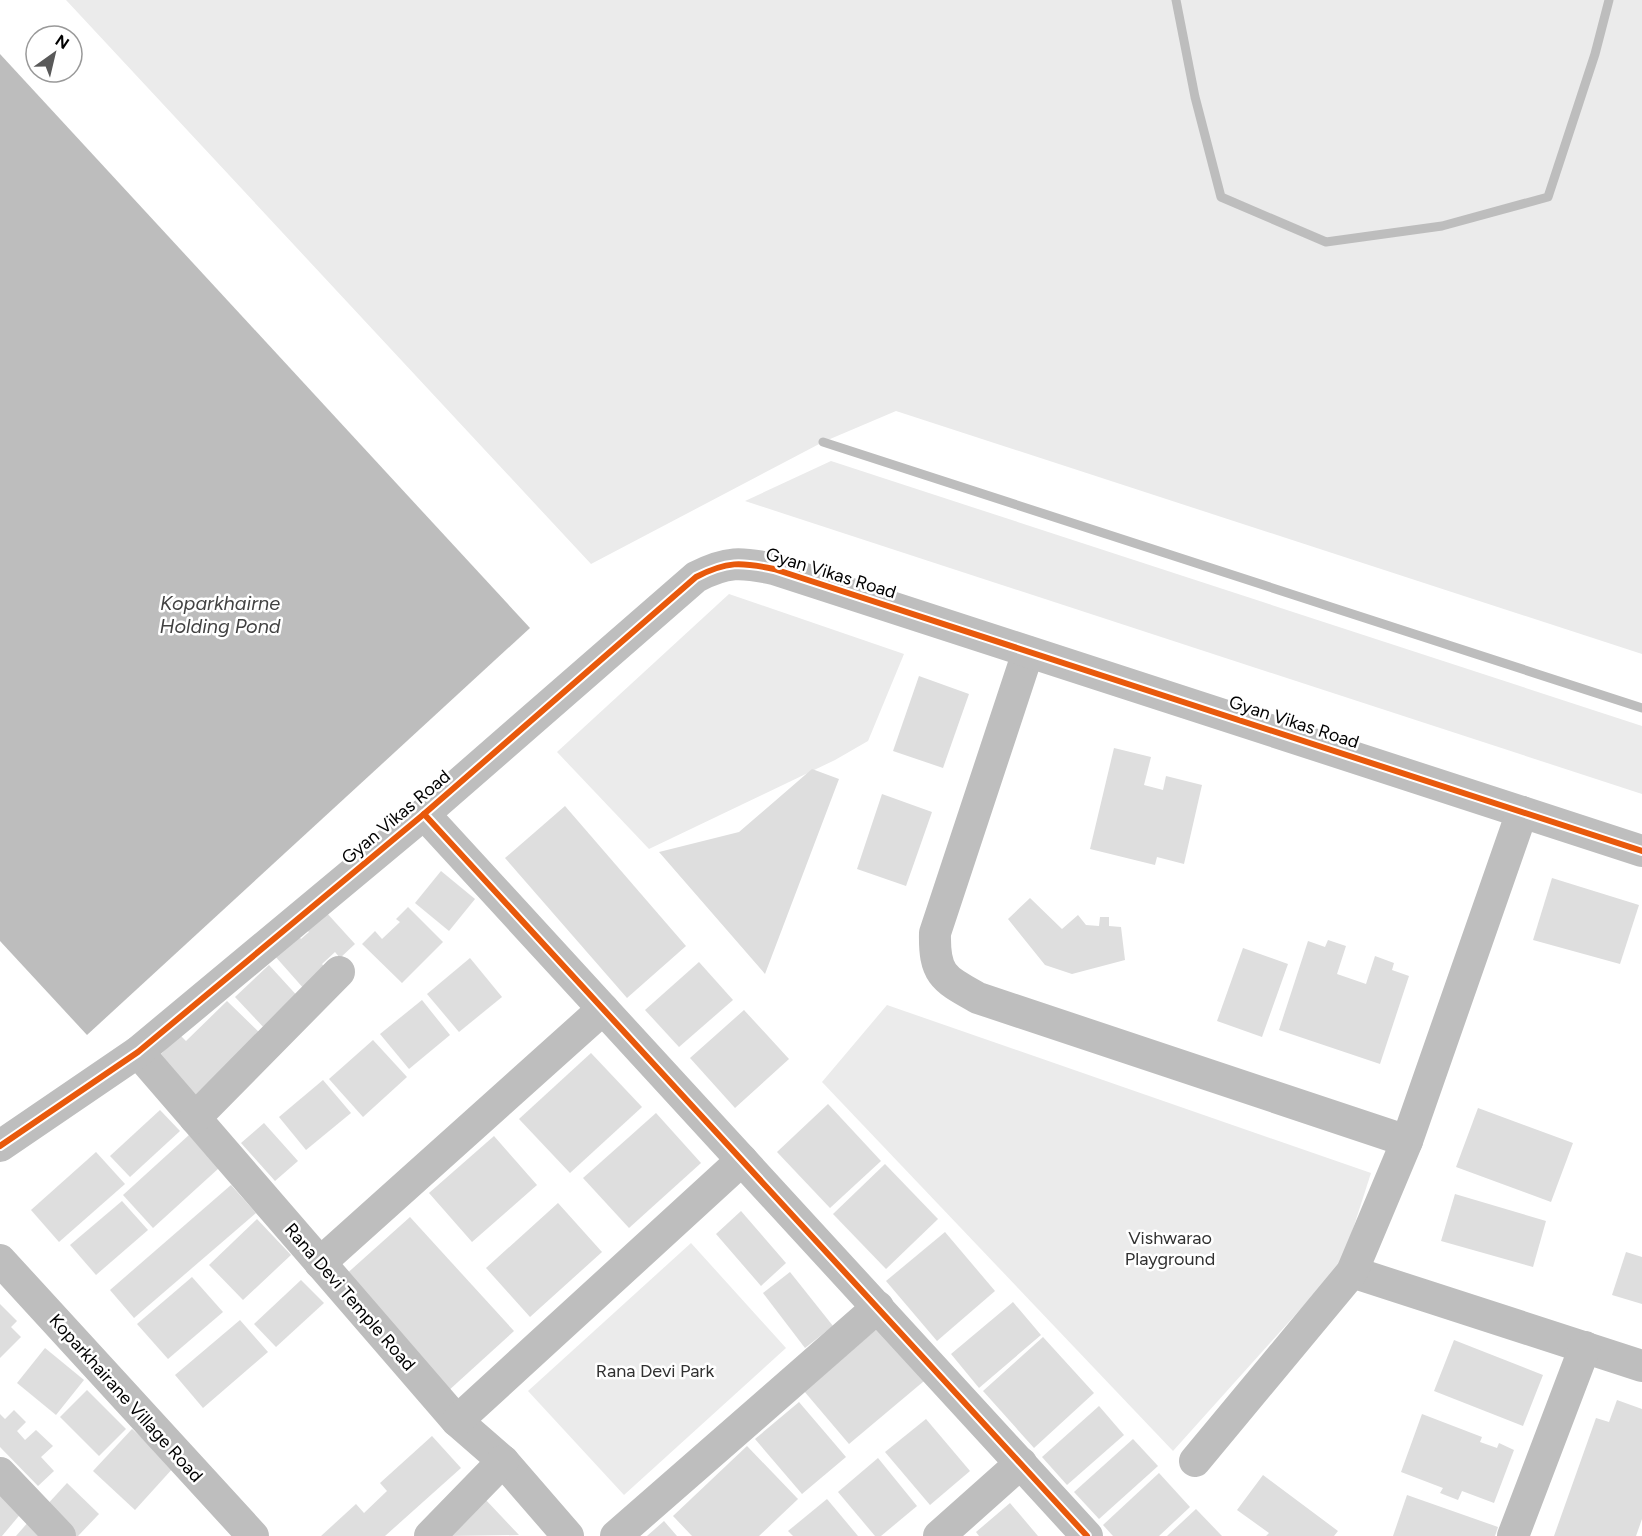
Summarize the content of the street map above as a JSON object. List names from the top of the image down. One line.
{"streets":{"street":["Gyan Vikas Road","Rana Devi Temple Road","Koparkhairane Village Road"]},"crossings":[["Gyan Vikas Road","Rana Devi Temple Road"]],"water":["Koparkhairne Holding Pond"],"parks":["Vishwarao Playground","Rana Devi Park"],"north":"top right"}
